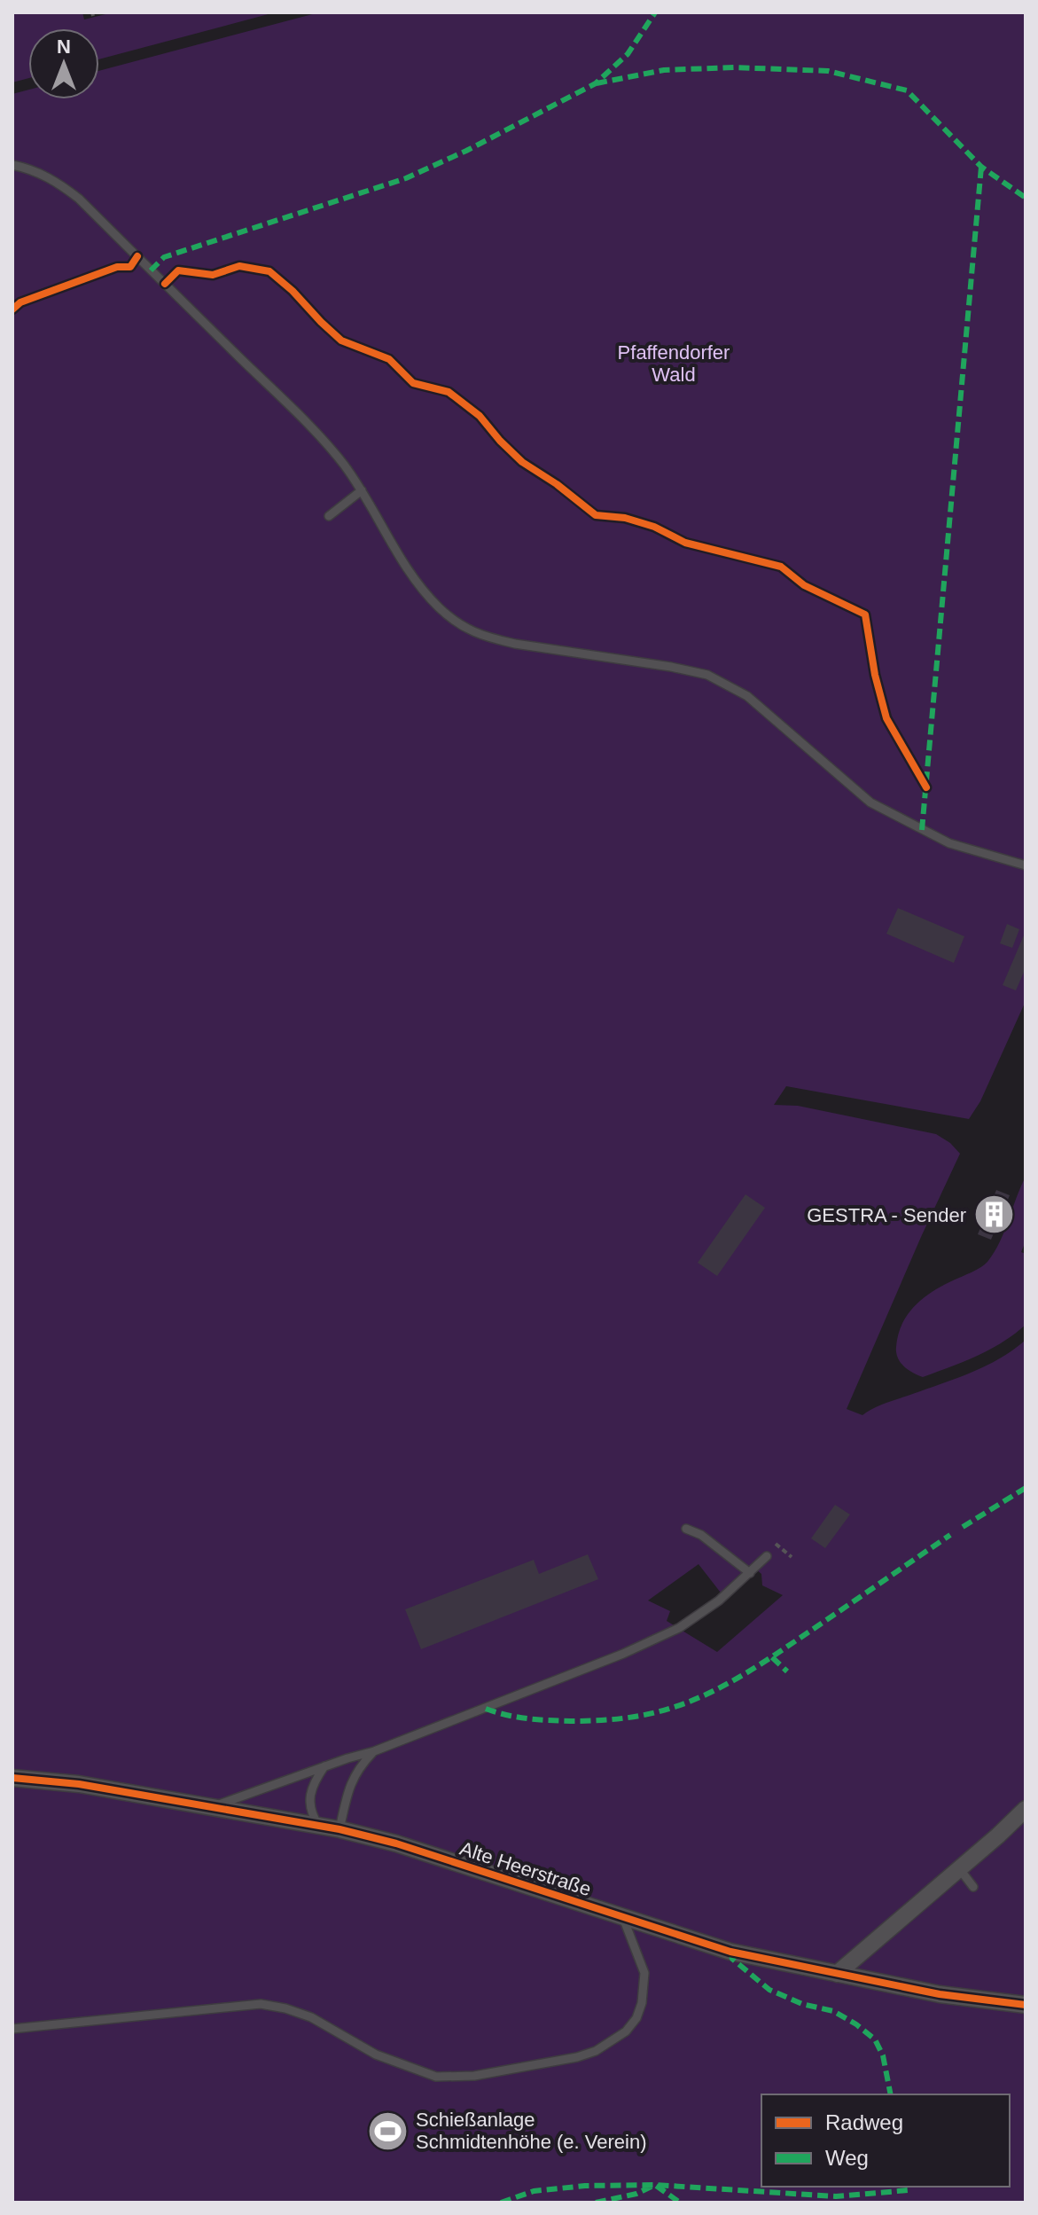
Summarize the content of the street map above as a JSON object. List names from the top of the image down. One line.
{"streets":{"street":["Alte Heerstraße"]},"parks":["Pfaffendorfer Wald"],"places":{"building":["GESTRA - Sender"],"sports":["Schießanlage Schmidtenhöhe (e. Verein)"]},"legend":["Radweg","Weg"],"north":"top"}
